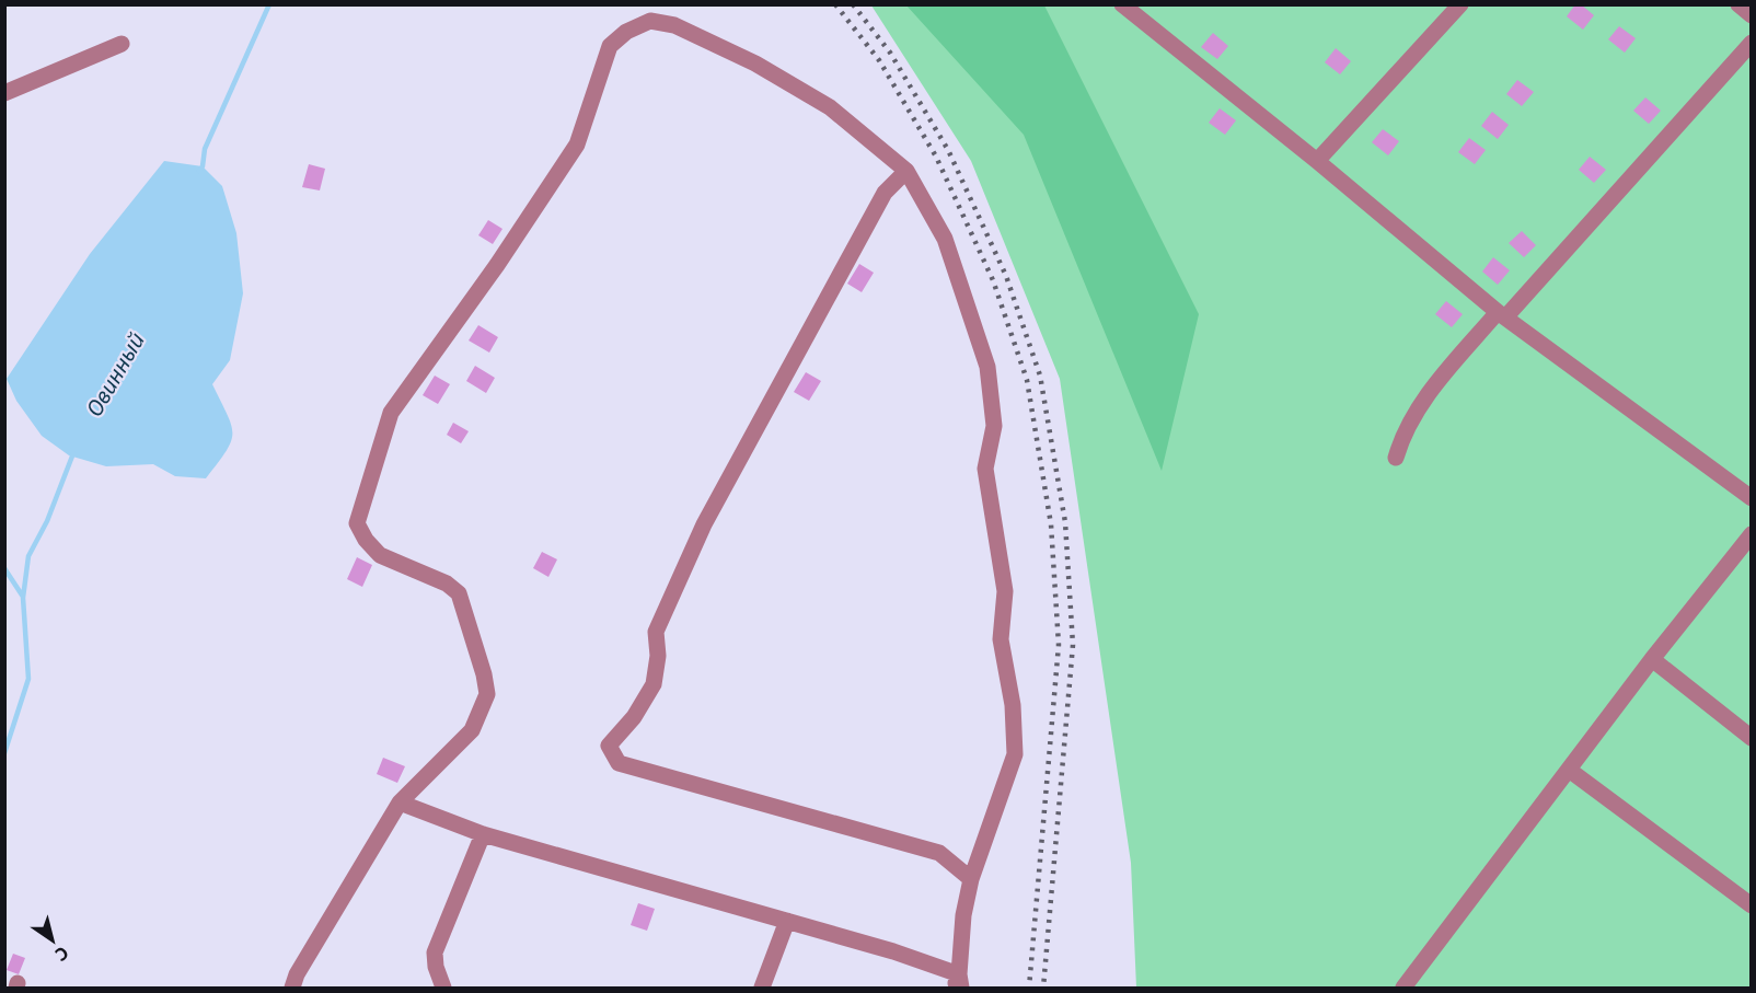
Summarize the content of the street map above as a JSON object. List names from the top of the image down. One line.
{"water":["Овинный"],"north":"bottom right"}
